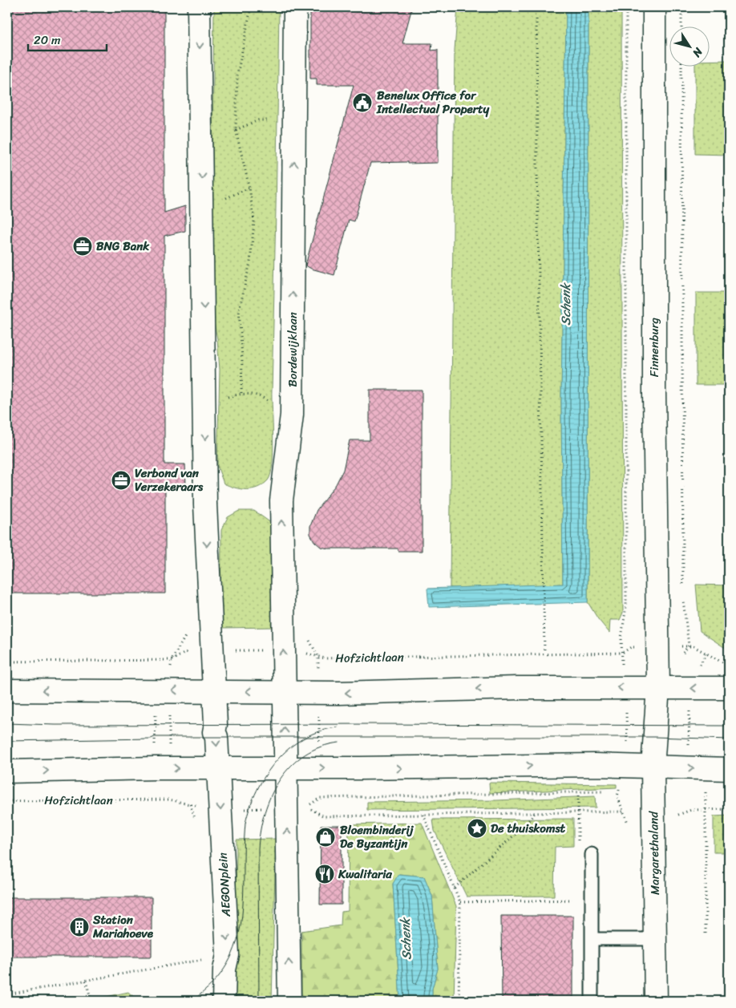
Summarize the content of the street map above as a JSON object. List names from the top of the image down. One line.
{"streets":{"street":["Finnenburg","Bordewijklaan","Margarethaland","AEGONplein"],"path":["Hofzichtlaan"]},"crossings":[["Finnenburg","Hofzichtlaan"],["Bordewijklaan","Hofzichtlaan"],["Hofzichtlaan","AEGONplein"]],"water":["Schenk"],"places":{"public building":["Benelux Office for Intellectual Property"],"office":["BNG Bank","Verbond van Verzekeraars"],"place":["De thuiskomst"],"shop":["Bloembinderij De Byzantijn"],"restaurant":["Kwalitaria"],"building":["Station Mariahoeve"]},"scale_bar":"20 m","north":"bottom right"}
